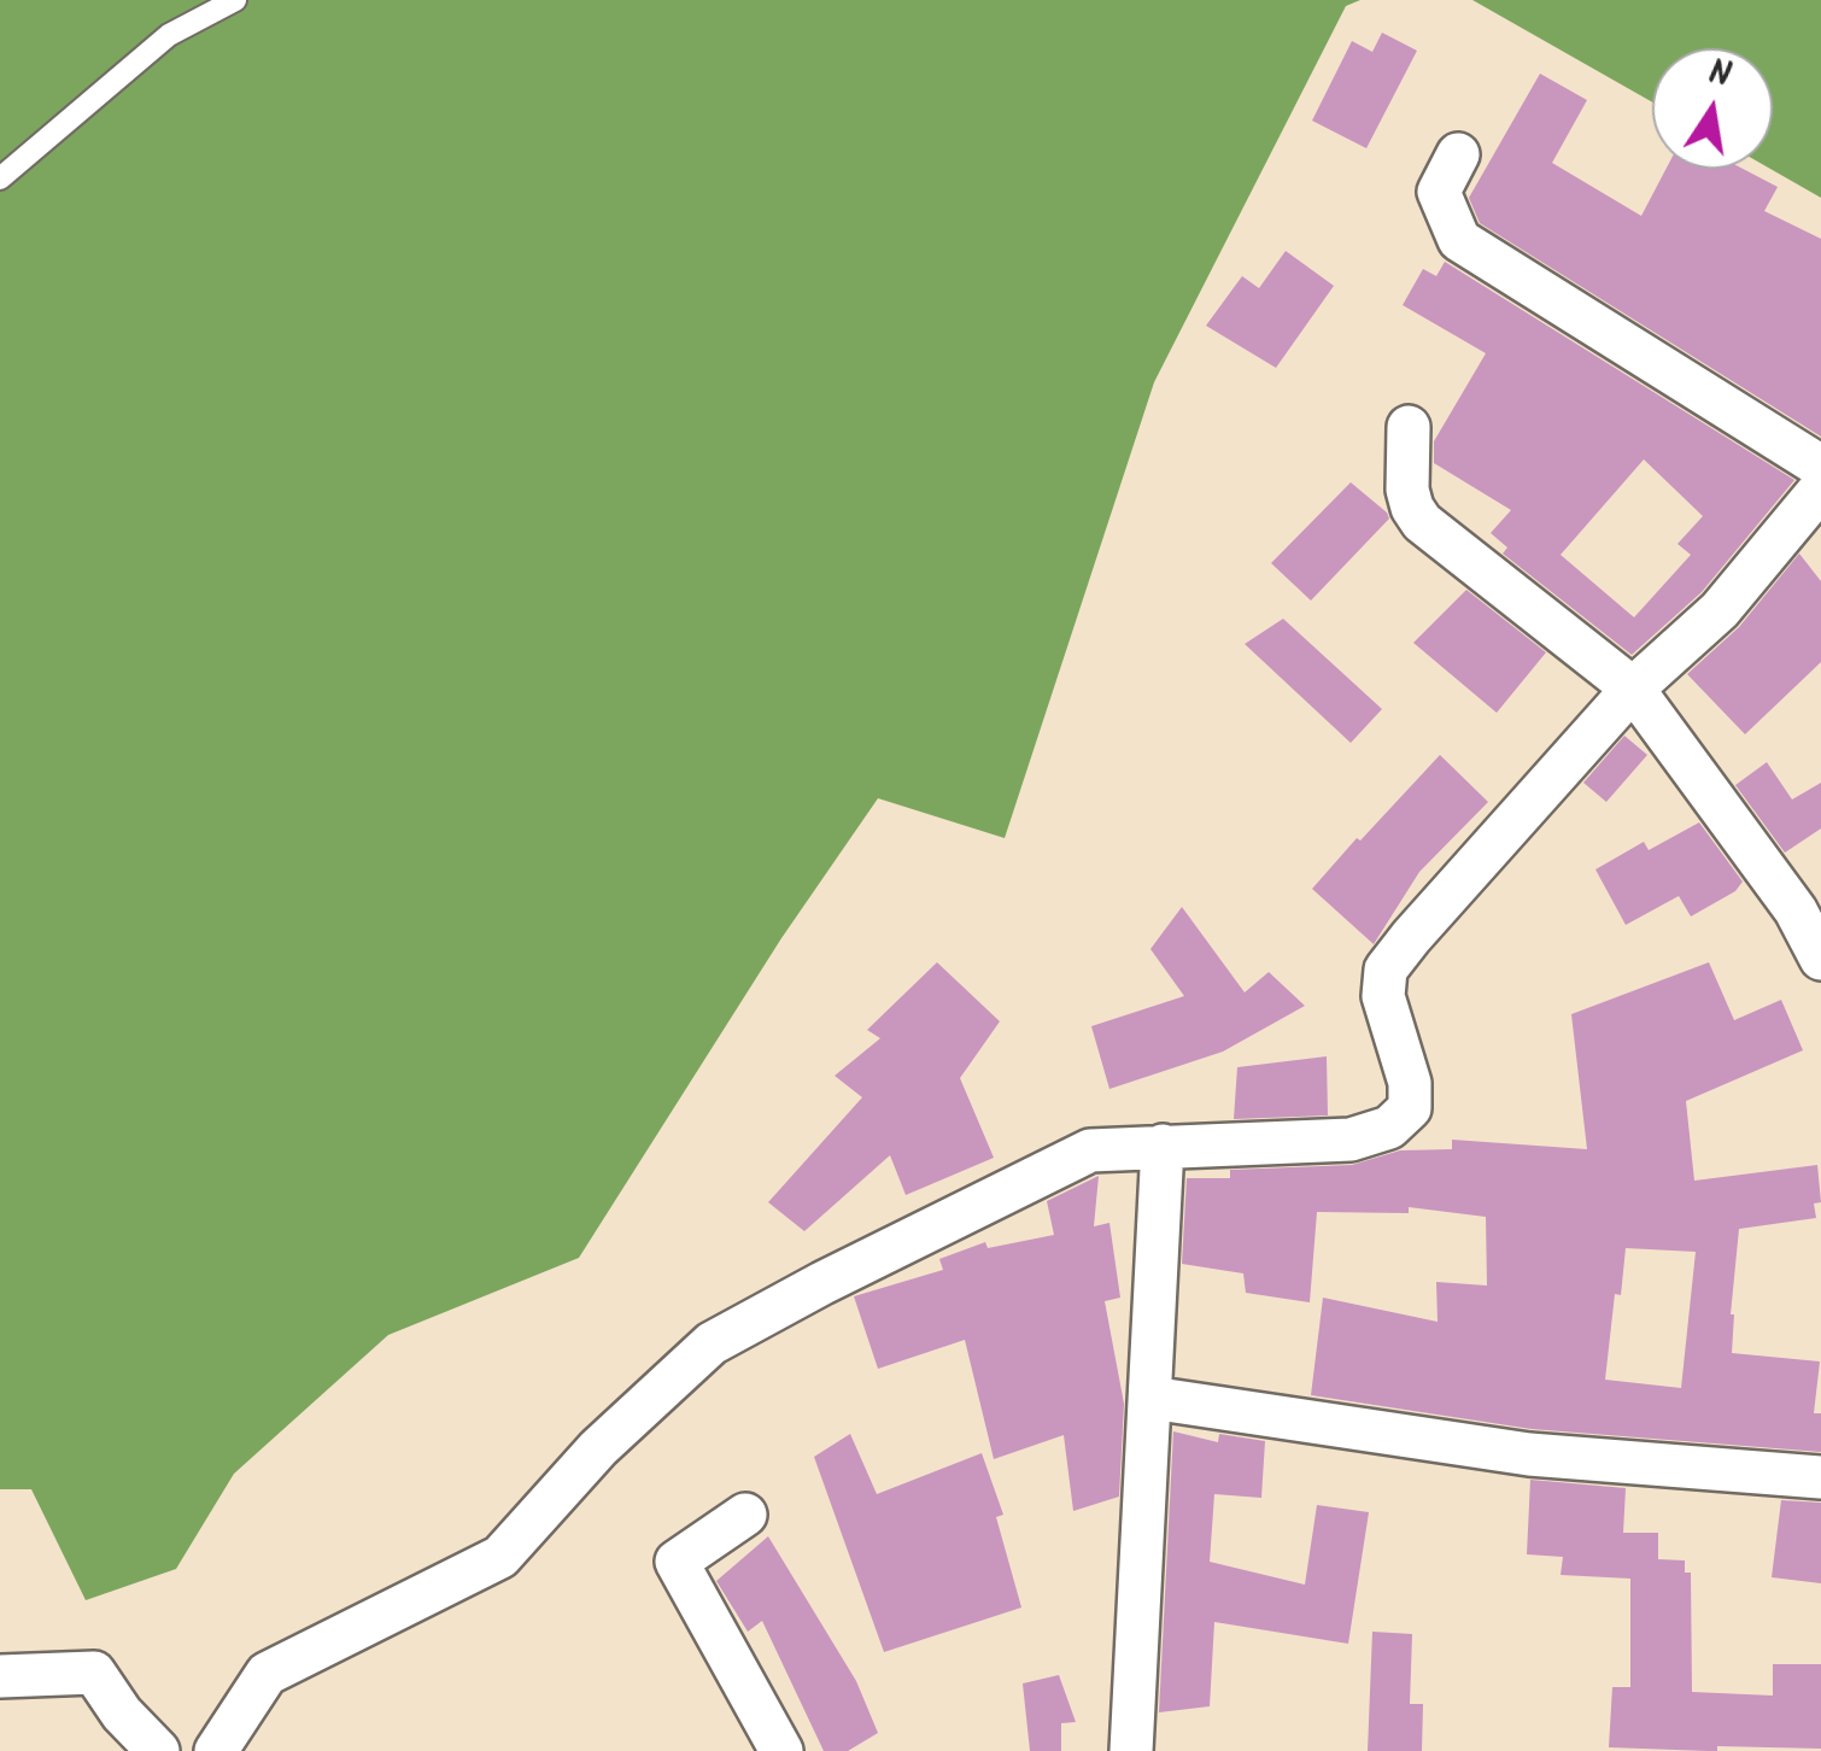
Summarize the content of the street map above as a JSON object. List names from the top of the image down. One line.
{"north":"top"}
